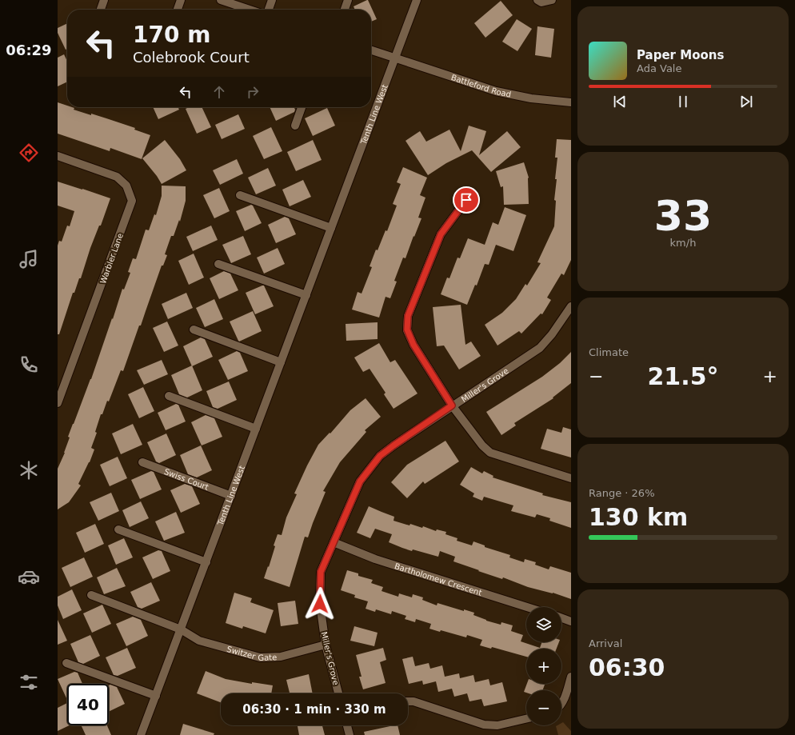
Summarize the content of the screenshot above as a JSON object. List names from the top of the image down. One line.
{"streets":{"street":["Battleford Road","Tenth Line West","Warbler Lane","Miller's Grove","Swiss Court","Bartholomew Crescent","Switzer Gate"]},"crossings":[["Battleford Road","Tenth Line West"],["Tenth Line West","Swiss Court"],["Tenth Line West","Switzer Gate"],["Miller's Grove","Bartholomew Crescent"],["Miller's Grove","Switzer Gate"]],"page":{"tabs":"06:29","turn":["170 m","Colebrook Court"],"song":["Paper Moons","Ada Vale"],"tile":[["33","km/h"],"Climate",["Range · 26%","130 km"],["Arrival","06:30"]],"heat":["−","21.5°","+"],"map_buttons":["+","−"],"limit":"40","trip":"06:30 · 1 min · 330 m"}}
